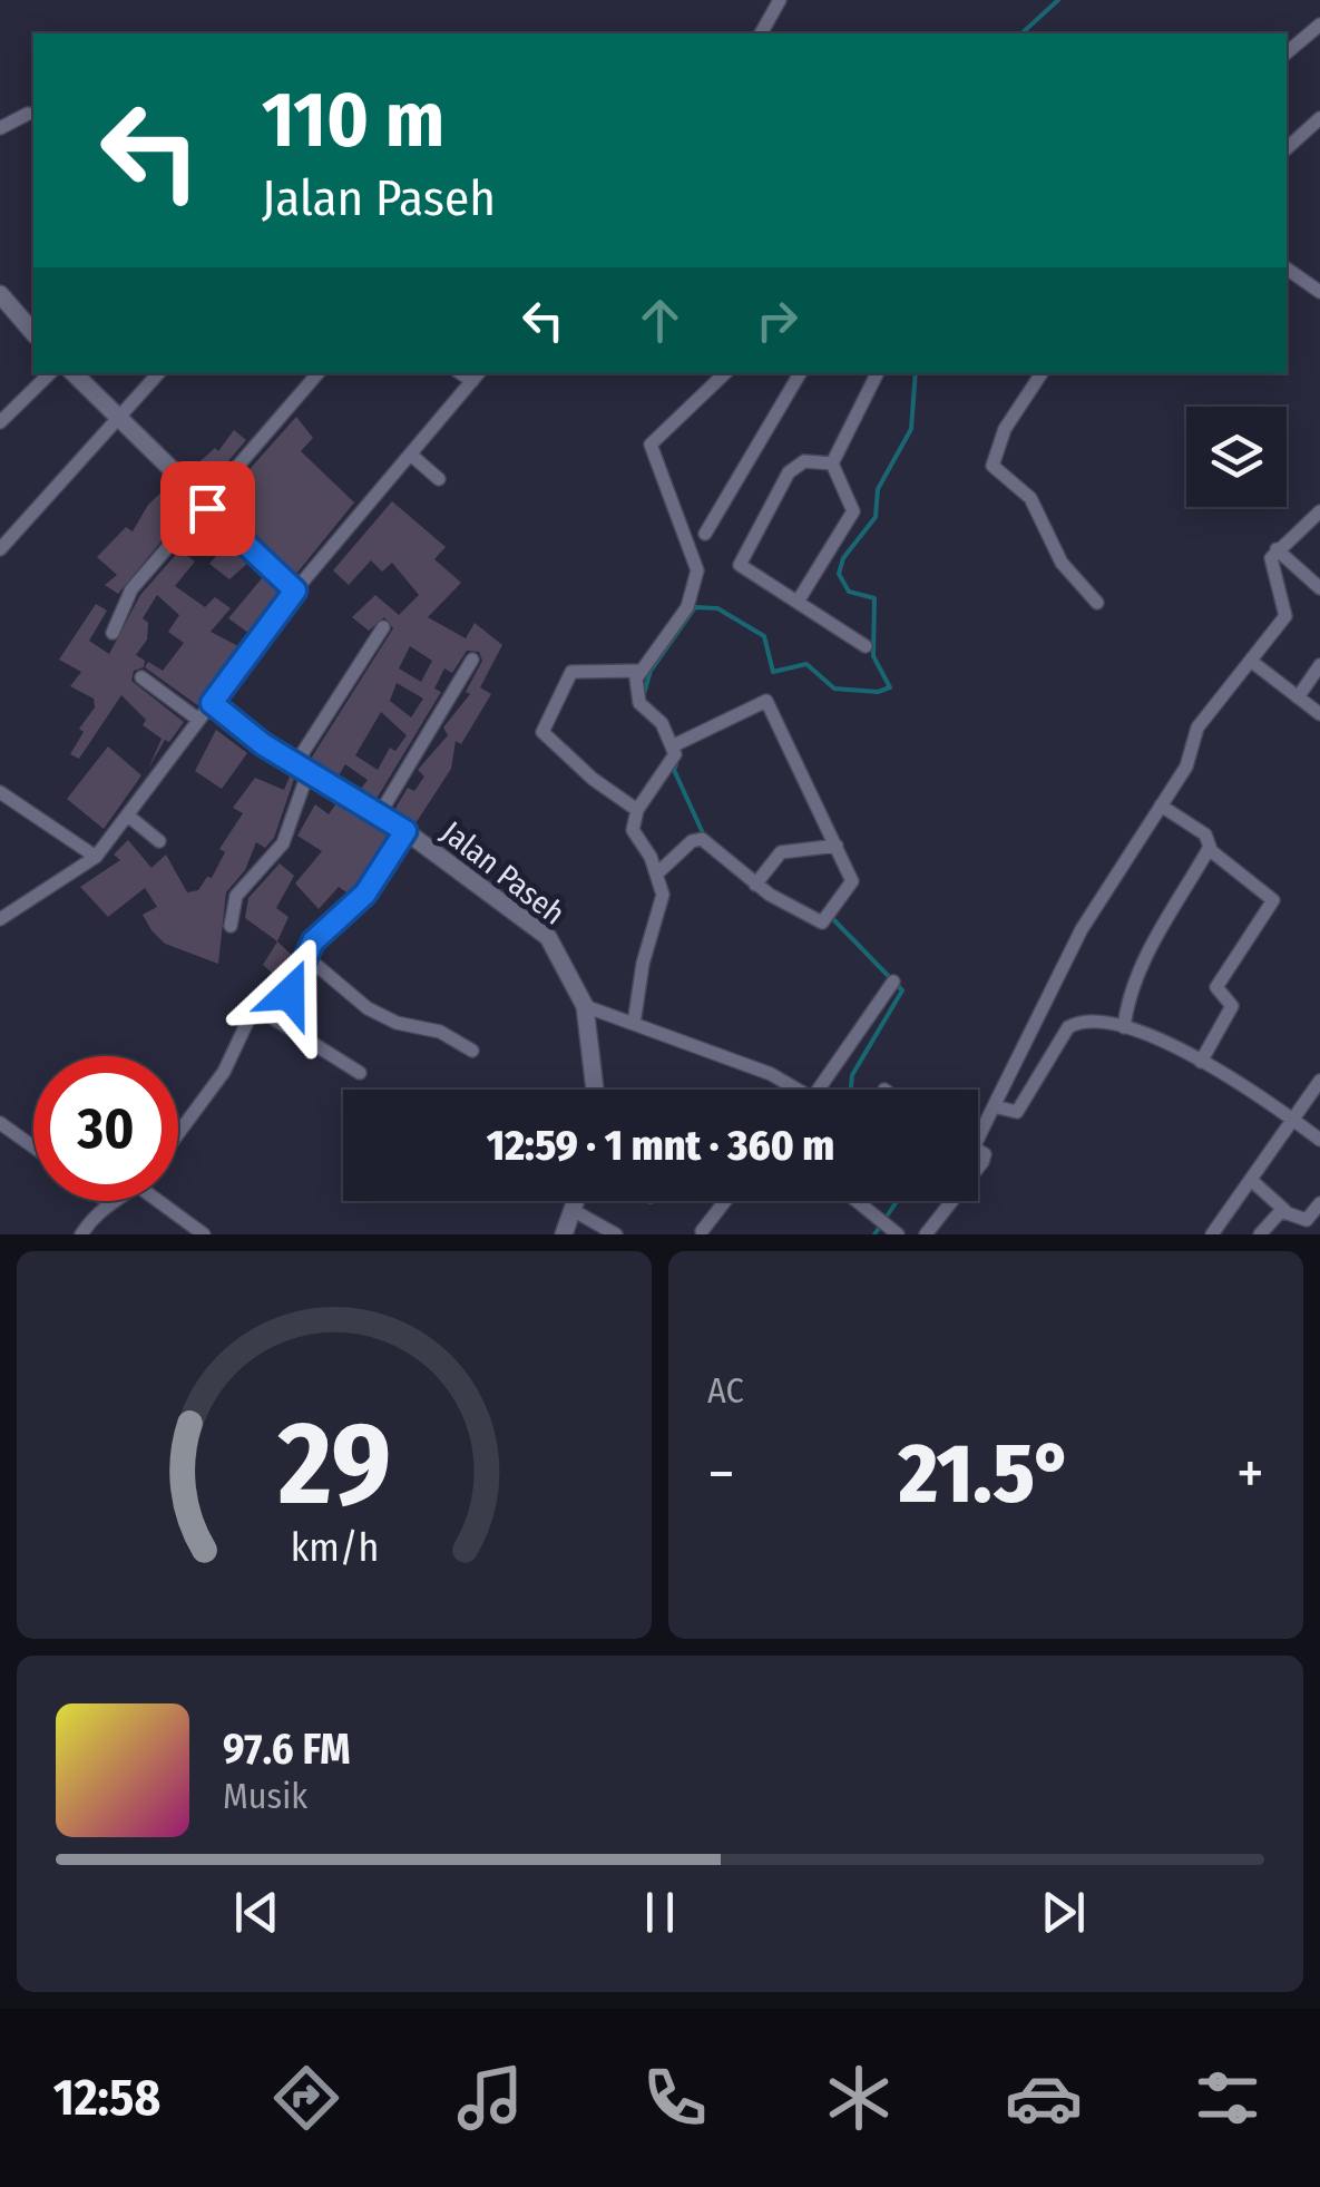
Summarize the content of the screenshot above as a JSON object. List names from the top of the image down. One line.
{"streets":{"street":["Jalan Paseh"]},"page":{"turn":["110 m","Jalan Paseh"],"limit":"30","trip":"12:59 · 1 mnt · 360 m","tile":"AC","heat":["−","21.5°","+"],"song":["97.6 FM","Musik"],"tabs":"12:58","gauge":["29","km/h"]}}
